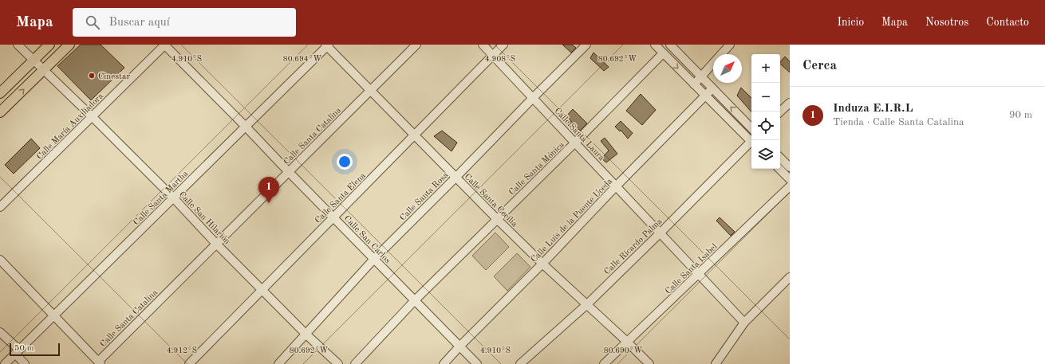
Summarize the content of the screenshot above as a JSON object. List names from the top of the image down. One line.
{"streets":{"street":["Calle María Auxiliadora","Calle Santa Laura","Calle Santa Catalina","Calle Santa Mónica","Calle Santa Rosa","Calle Santa Martha","Calle Santa Elena","Calle Santa Cecilia","Calle San Hilarión","Calle Luis de la Puente Uceda","Calle San Carlos","Calle Ricardo Palma","Calle Santa Isabel"]},"crossings":[["Calle María Auxiliadora","Calle San Hilarión"],["Calle María Auxiliadora","Calle San Carlos"],["Calle Santa Laura","Calle Santa Mónica"],["Calle Santa Laura","Calle Santa Rosa"],["Calle Santa Laura","Calle Santa Elena"],["Calle Santa Laura","Calle Luis de la Puente Uceda"],["Calle Santa Laura","Calle Ricardo Palma"],["Calle Santa Laura","Calle Santa Isabel"],["Calle Santa Catalina","Calle Santa Cecilia"],["Calle Santa Catalina","Calle San Hilarión"],["Calle Santa Catalina","Calle San Carlos"],["Calle Santa Mónica","Calle Santa Cecilia"],["Calle Santa Mónica","Calle San Carlos"],["Calle Santa Rosa","Calle Santa Cecilia"],["Calle Santa Rosa","Calle San Hilarión"],["Calle Santa Rosa","Calle San Carlos"],["Calle Santa Martha","Calle Santa Cecilia"],["Calle Santa Martha","Calle San Hilarión"],["Calle Santa Martha","Calle San Carlos"],["Calle Santa Elena","Calle Santa Cecilia"],["Calle Santa Elena","Calle San Hilarión"],["Calle Santa Elena","Calle San Carlos"],["Calle Santa Cecilia","Calle Luis de la Puente Uceda"],["Calle Santa Cecilia","Calle Ricardo Palma"],["Calle Santa Cecilia","Calle Santa Isabel"],["Calle Luis de la Puente Uceda","Calle San Carlos"]],"places":["Cinestar"],"scale_bar":"50 m","north":"top right","page":{"header":"Mapa","search":"Buscar aquí","nav":["Inicio","Mapa","Nosotros","Contacto"],"heading":"Cerca","map_buttons":["+","−"],"list":[{"mark":"1","name":"Induza E.I.R.L","note":"Tienda · Calle Santa Catalina","value":"90 m"}],"pins":"1","scale":"50 m"},"coordinates":["4.910°S","80.694°W","4.908°S","80.692°W","4.912°S","80.690°W"]}
